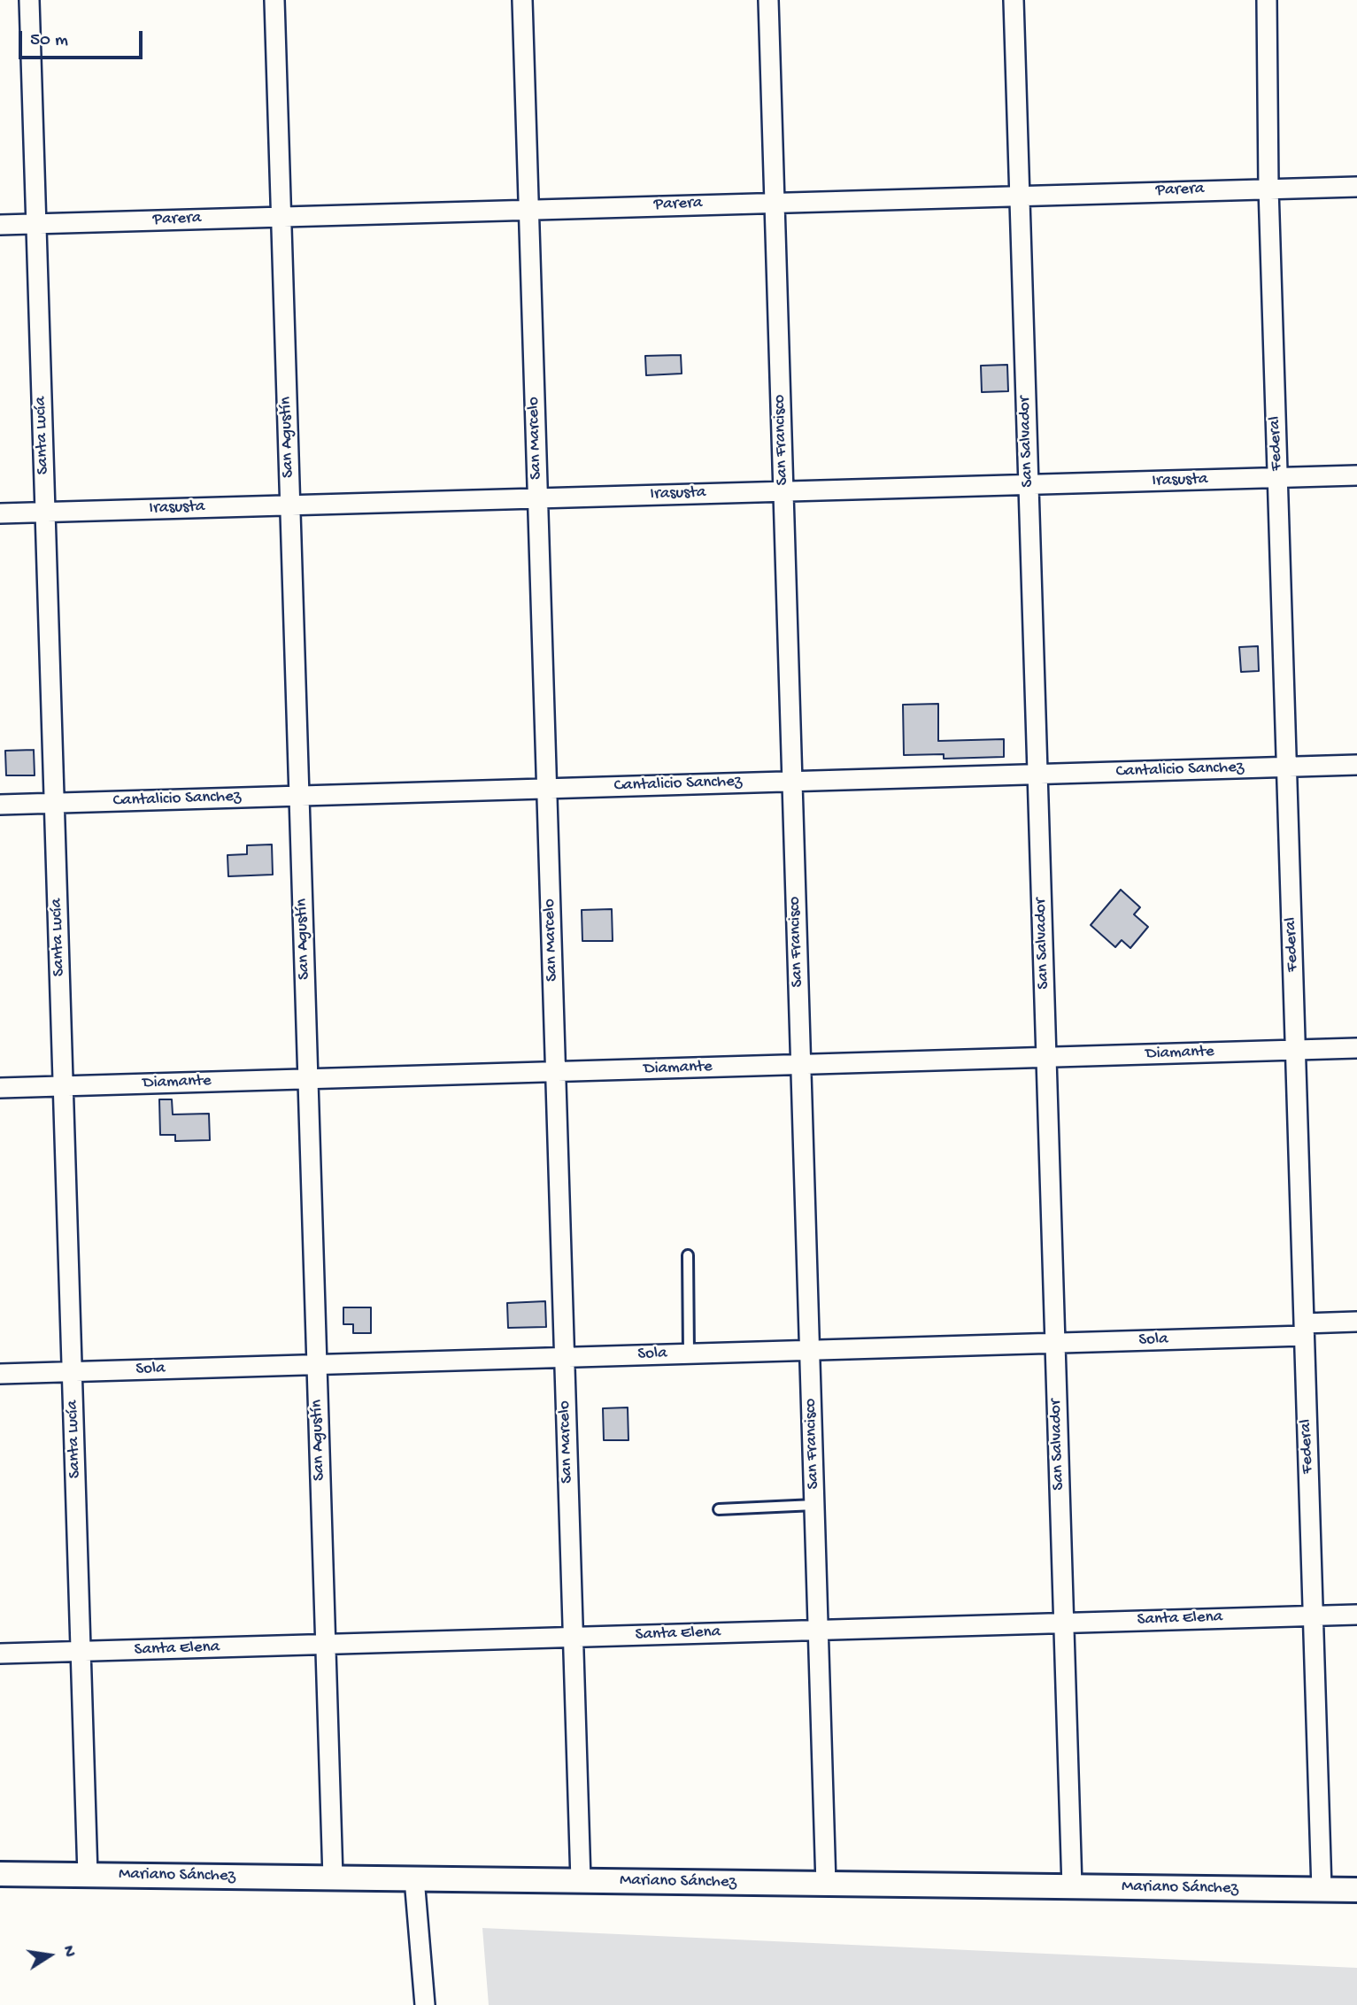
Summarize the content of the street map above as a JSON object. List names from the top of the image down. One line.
{"streets":{"street":["Parera","Santa Lucía","San Agustín","San Marcelo","San Francisco","San Salvador","Federal","Irasusta","Cantalicio Sanchez","Diamante","Sola","Santa Elena","Mariano Sánchez"]},"crossings":[["Parera","Santa Lucía"],["Parera","San Agustín"],["Parera","San Marcelo"],["Parera","San Francisco"],["Parera","San Salvador"],["Parera","Federal"],["Santa Lucía","Irasusta"],["Santa Lucía","Cantalicio Sanchez"],["Santa Lucía","Diamante"],["Santa Lucía","Sola"],["Santa Lucía","Santa Elena"],["Santa Lucía","Mariano Sánchez"],["San Agustín","Irasusta"],["San Agustín","Cantalicio Sanchez"],["San Agustín","Diamante"],["San Agustín","Sola"],["San Agustín","Santa Elena"],["San Agustín","Mariano Sánchez"],["San Marcelo","Irasusta"],["San Marcelo","Cantalicio Sanchez"],["San Marcelo","Diamante"],["San Marcelo","Sola"],["San Marcelo","Santa Elena"],["San Marcelo","Mariano Sánchez"],["San Francisco","Irasusta"],["San Francisco","Cantalicio Sanchez"],["San Francisco","Diamante"],["San Francisco","Sola"],["San Francisco","Santa Elena"],["San Francisco","Mariano Sánchez"],["San Salvador","Irasusta"],["San Salvador","Cantalicio Sanchez"],["San Salvador","Diamante"],["San Salvador","Sola"],["San Salvador","Santa Elena"],["San Salvador","Mariano Sánchez"],["Federal","Irasusta"],["Federal","Cantalicio Sanchez"],["Federal","Diamante"],["Federal","Sola"],["Federal","Santa Elena"],["Federal","Mariano Sánchez"]],"scale_bar":"50 m","north":"right"}
